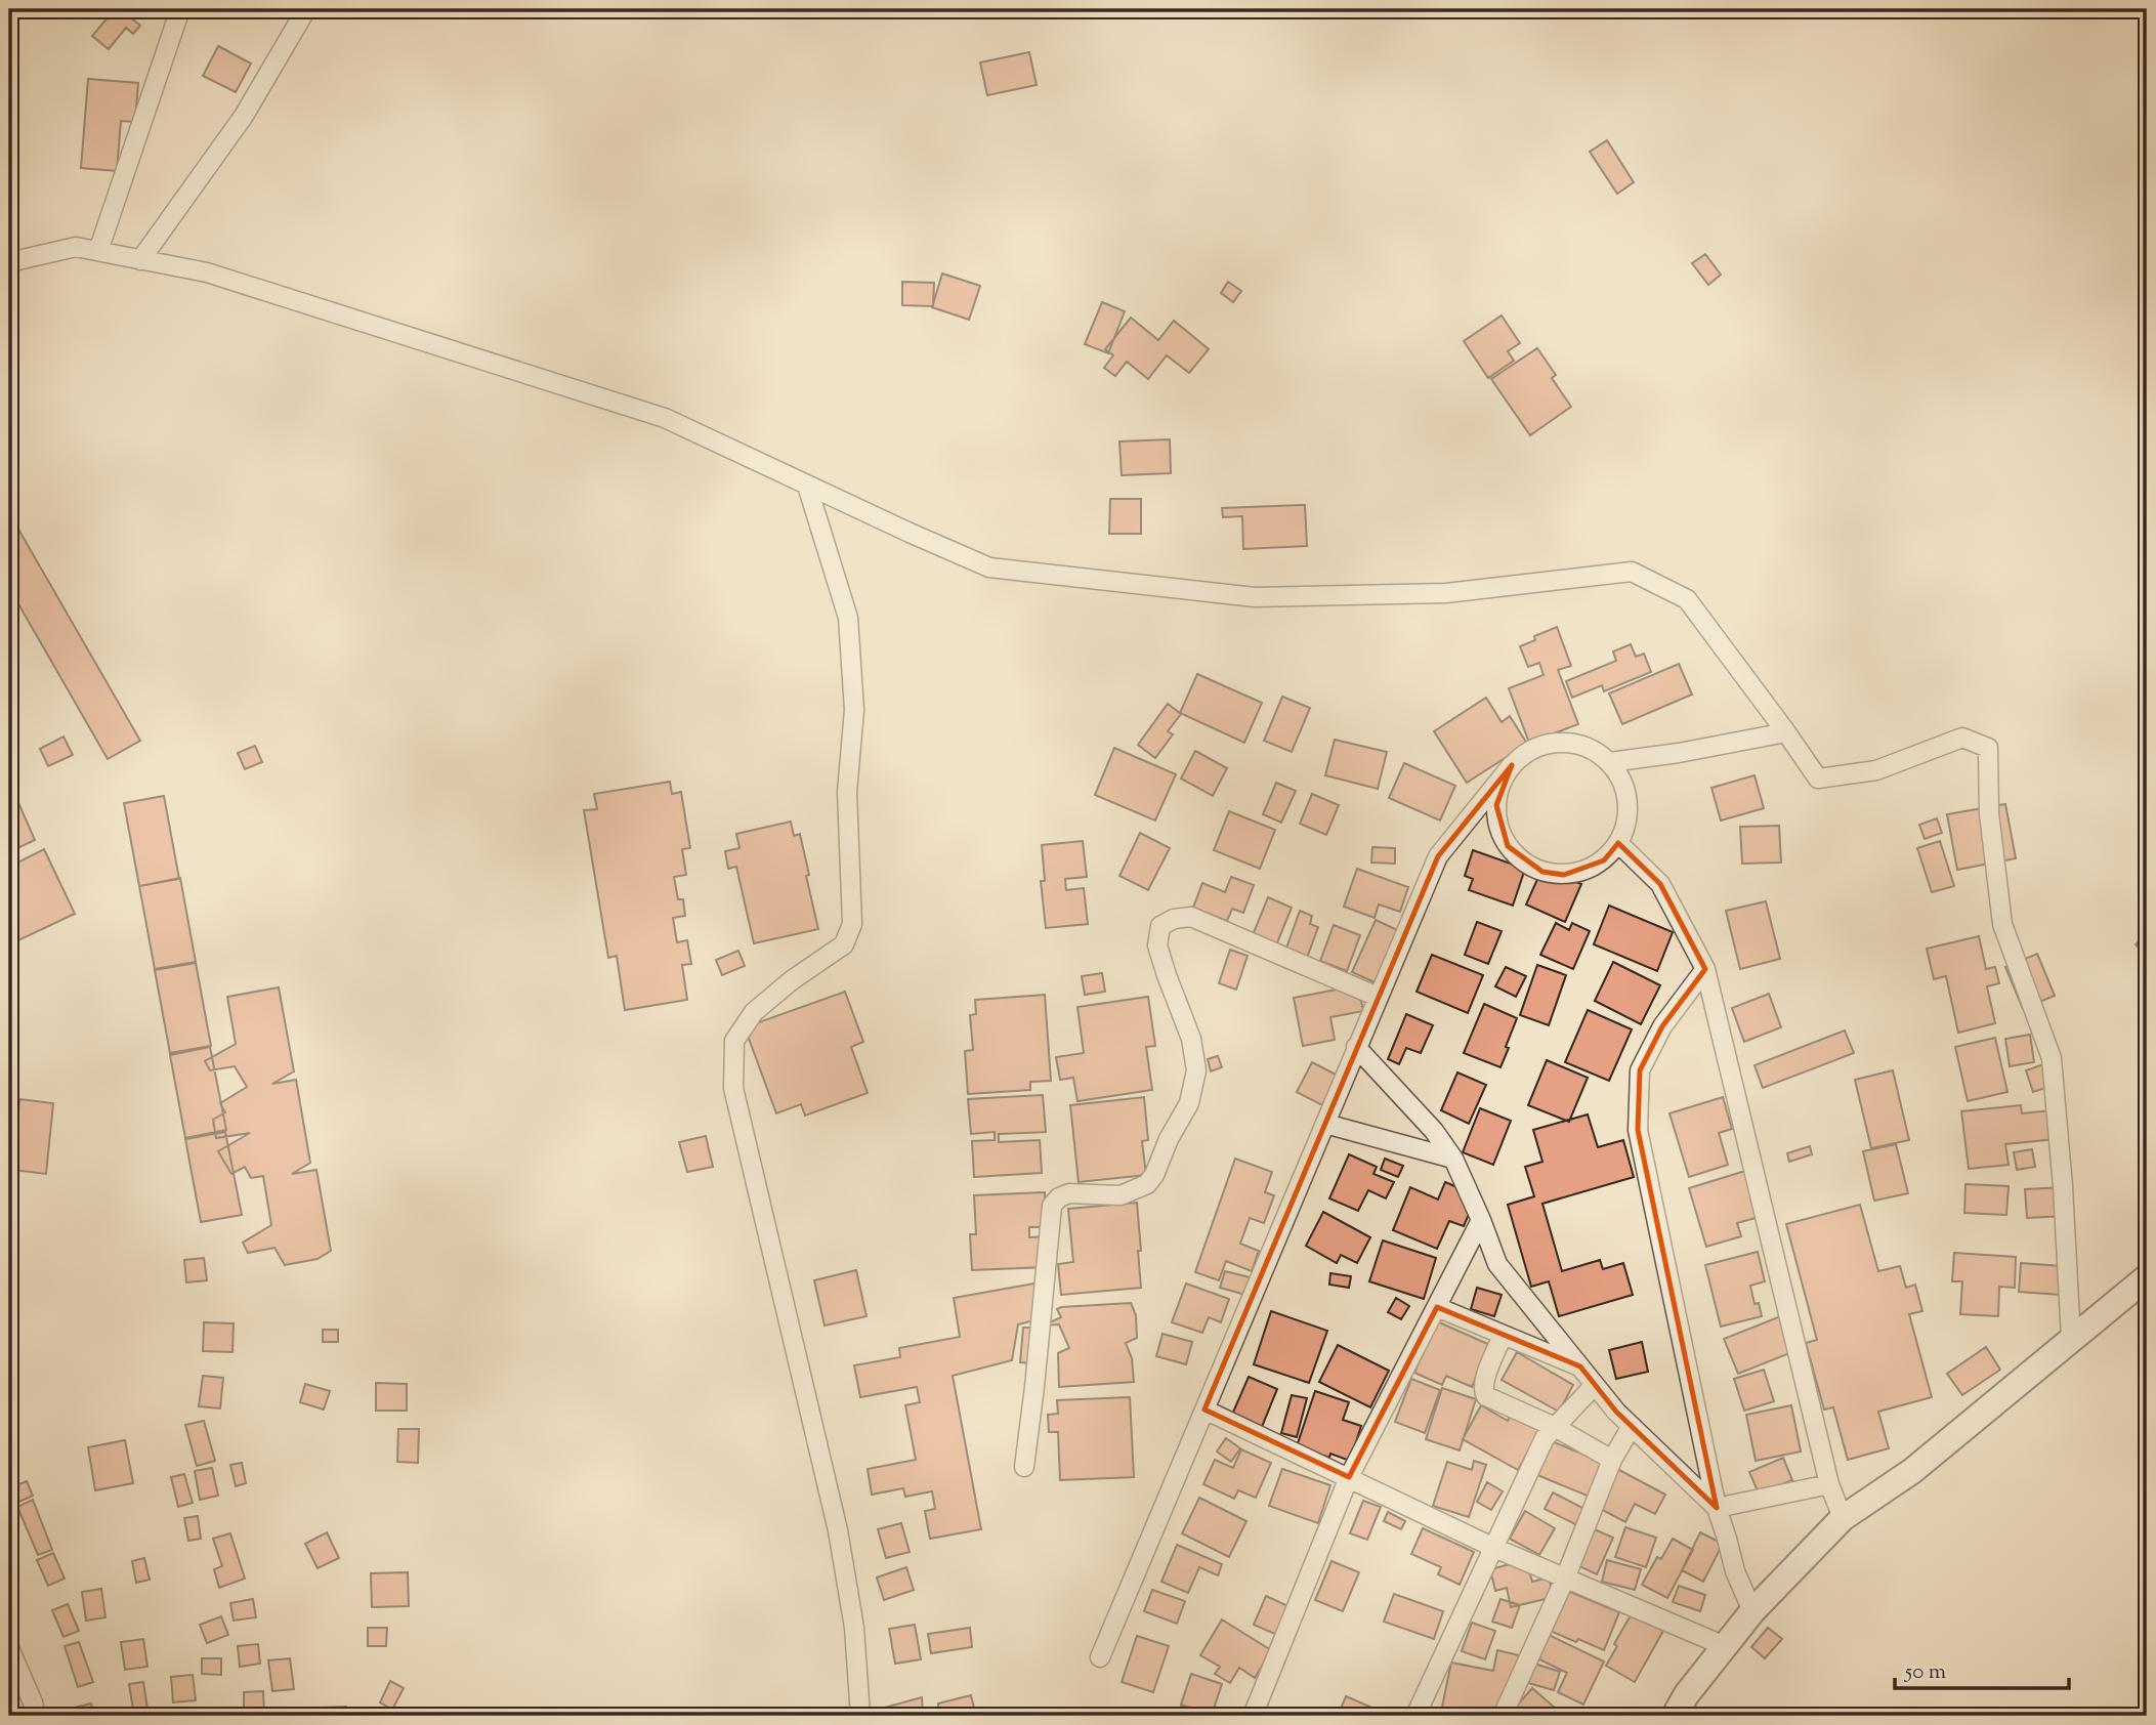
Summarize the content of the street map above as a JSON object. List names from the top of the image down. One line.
{"scale_bar":"50 m"}
